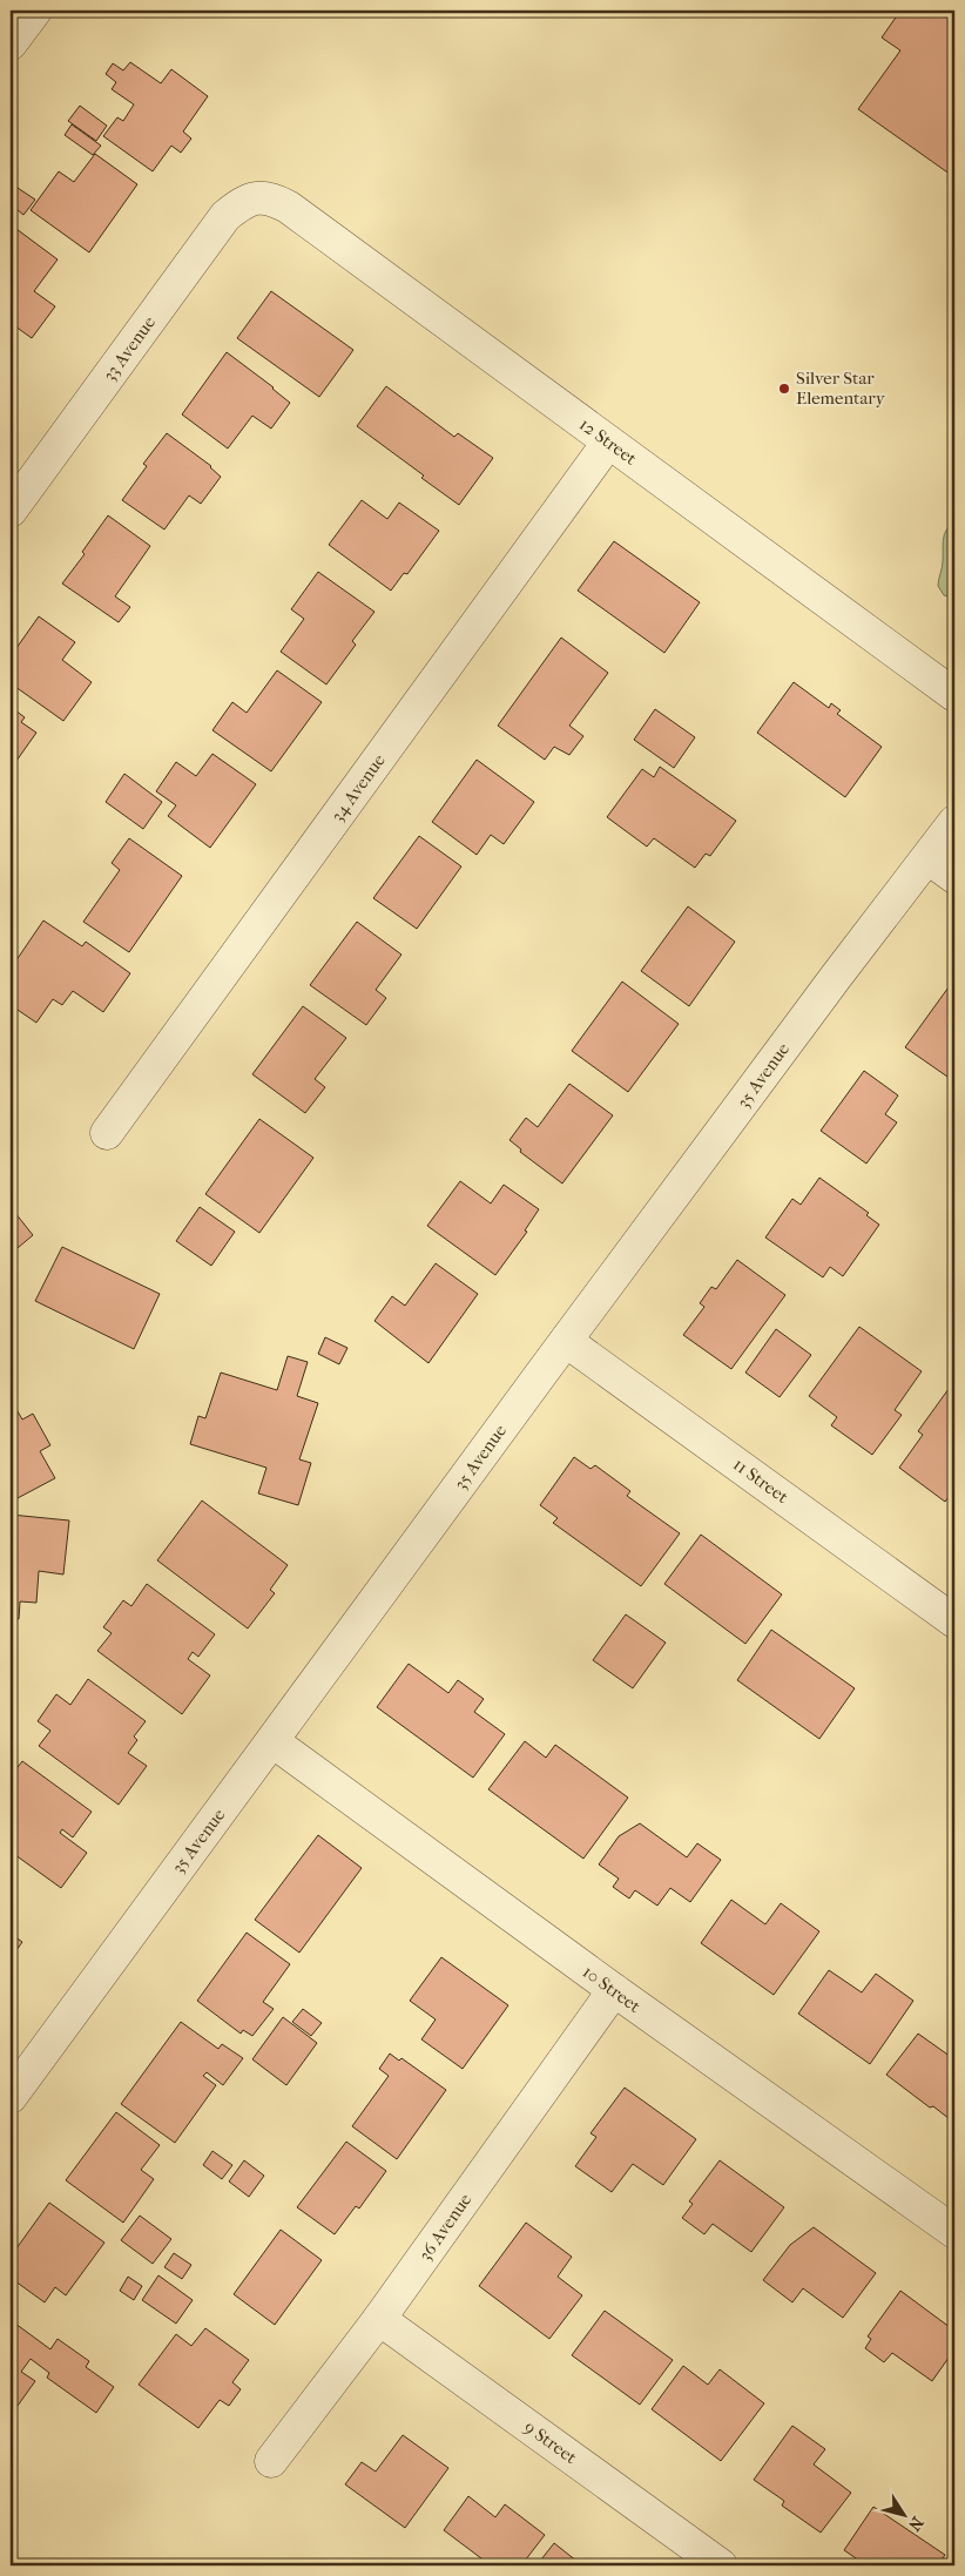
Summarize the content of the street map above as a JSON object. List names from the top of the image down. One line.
{"streets":{"street":["33 Avenue","12 Street","34 Avenue","35 Avenue","11 Street","10 Street","36 Avenue","9 Street"]},"crossings":[["33 Avenue","12 Street"],["12 Street","34 Avenue"],["35 Avenue","11 Street"],["35 Avenue","10 Street"],["10 Street","36 Avenue"],["36 Avenue","9 Street"]],"places":["Silver Star Elementary"],"north":"bottom right"}
